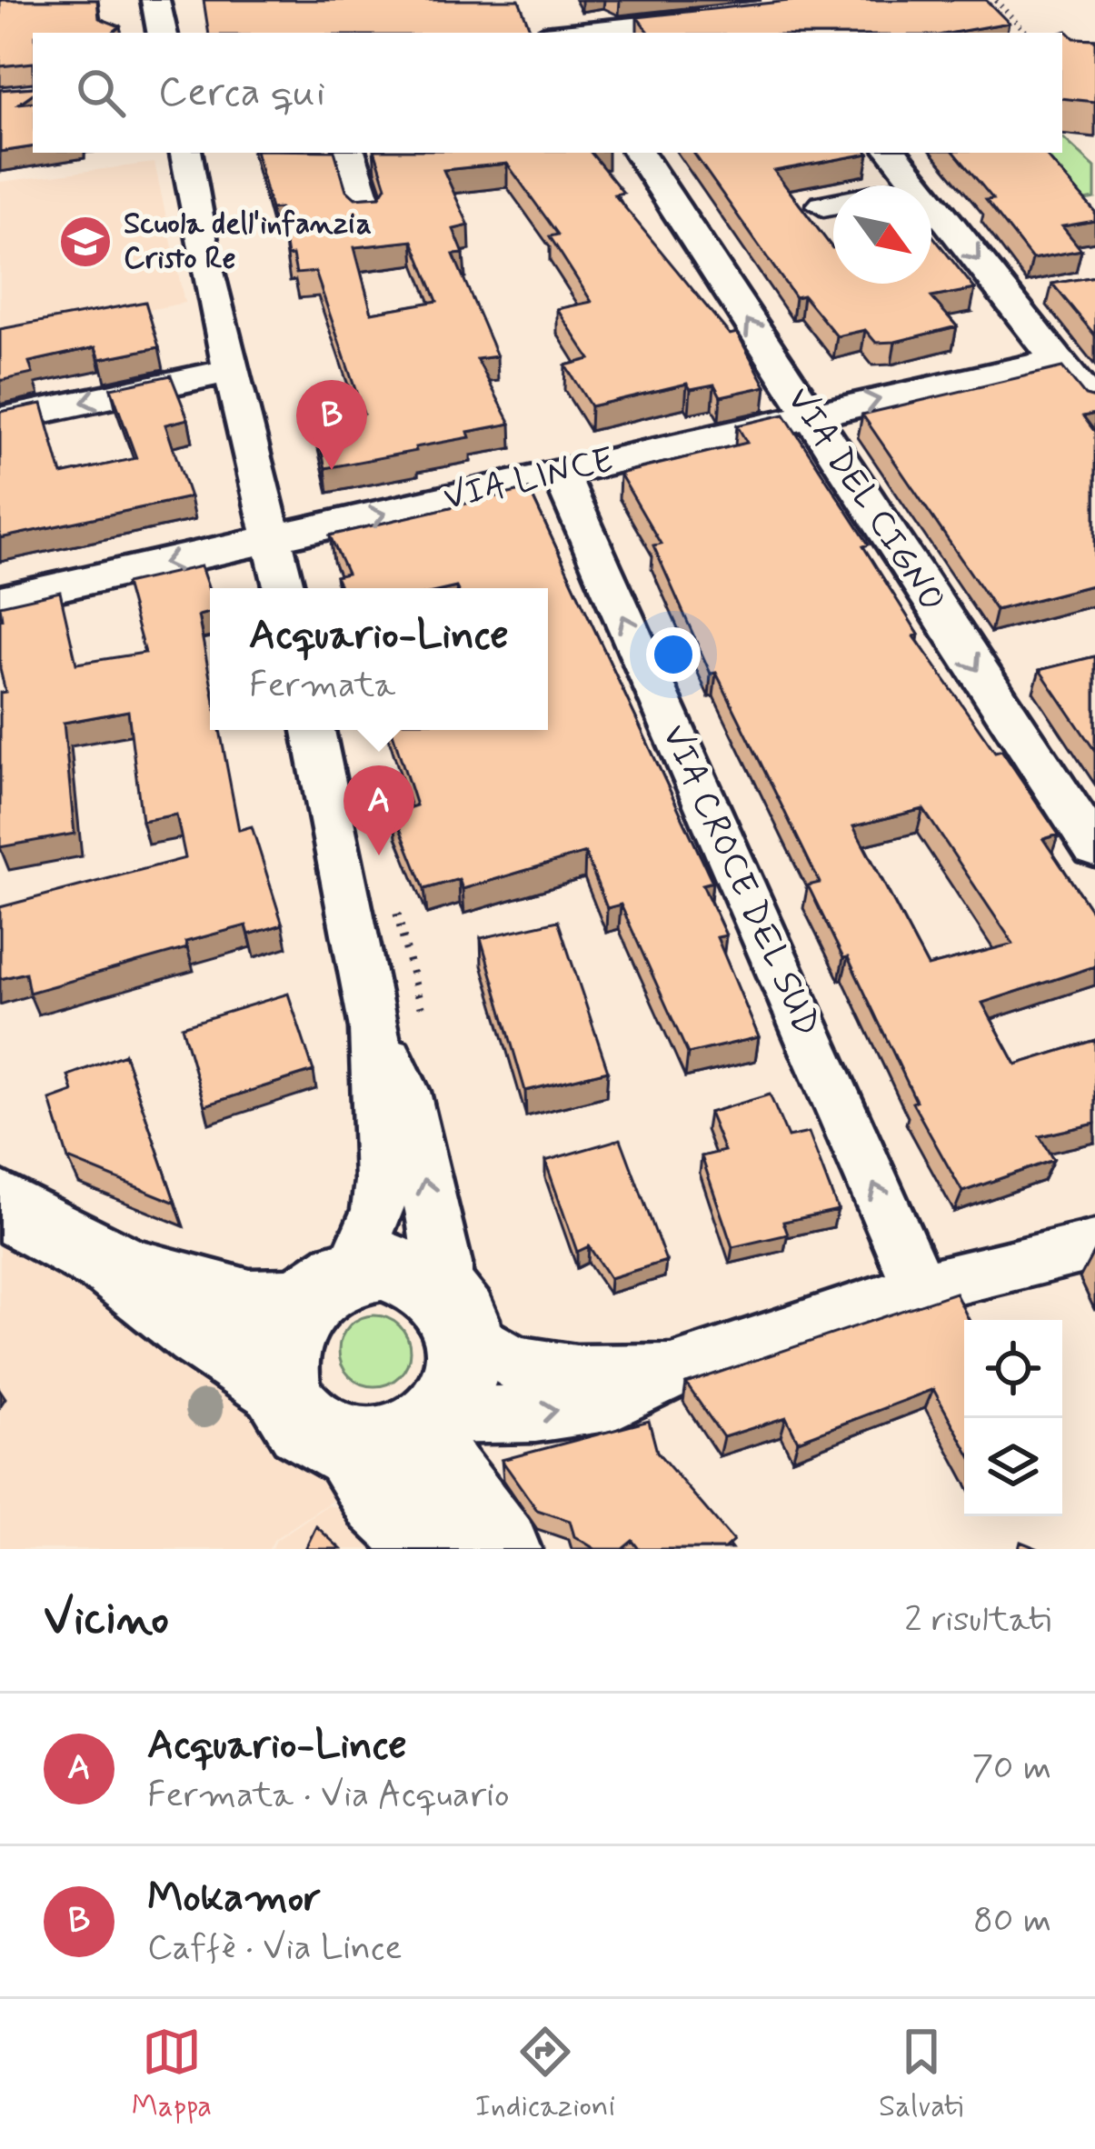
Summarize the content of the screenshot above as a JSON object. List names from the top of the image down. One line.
{"streets":{"street":["VIA LINCE","VIA DEL CIGNO","VIA CROCE DEL SUD"]},"crossings":[["VIA LINCE","VIA DEL CIGNO"],["VIA LINCE","VIA CROCE DEL SUD"]],"places":{"school or university":["Scuola dell'infanzia Cristo Re"]},"north":"bottom right","page":{"search":"Cerca qui","pins":["B","A"],"popup":["Acquario-Lince","Fermata"],"heading":["Vicino","2 risultati"],"list":[{"mark":"A","name":"Acquario-Lince","note":"Fermata · Via Acquario","value":"70 m"},{"mark":"B","name":"Mokamor","note":"Caffè · Via Lince","value":"80 m"}],"nav":["Mappa","Indicazioni","Salvati"]}}
